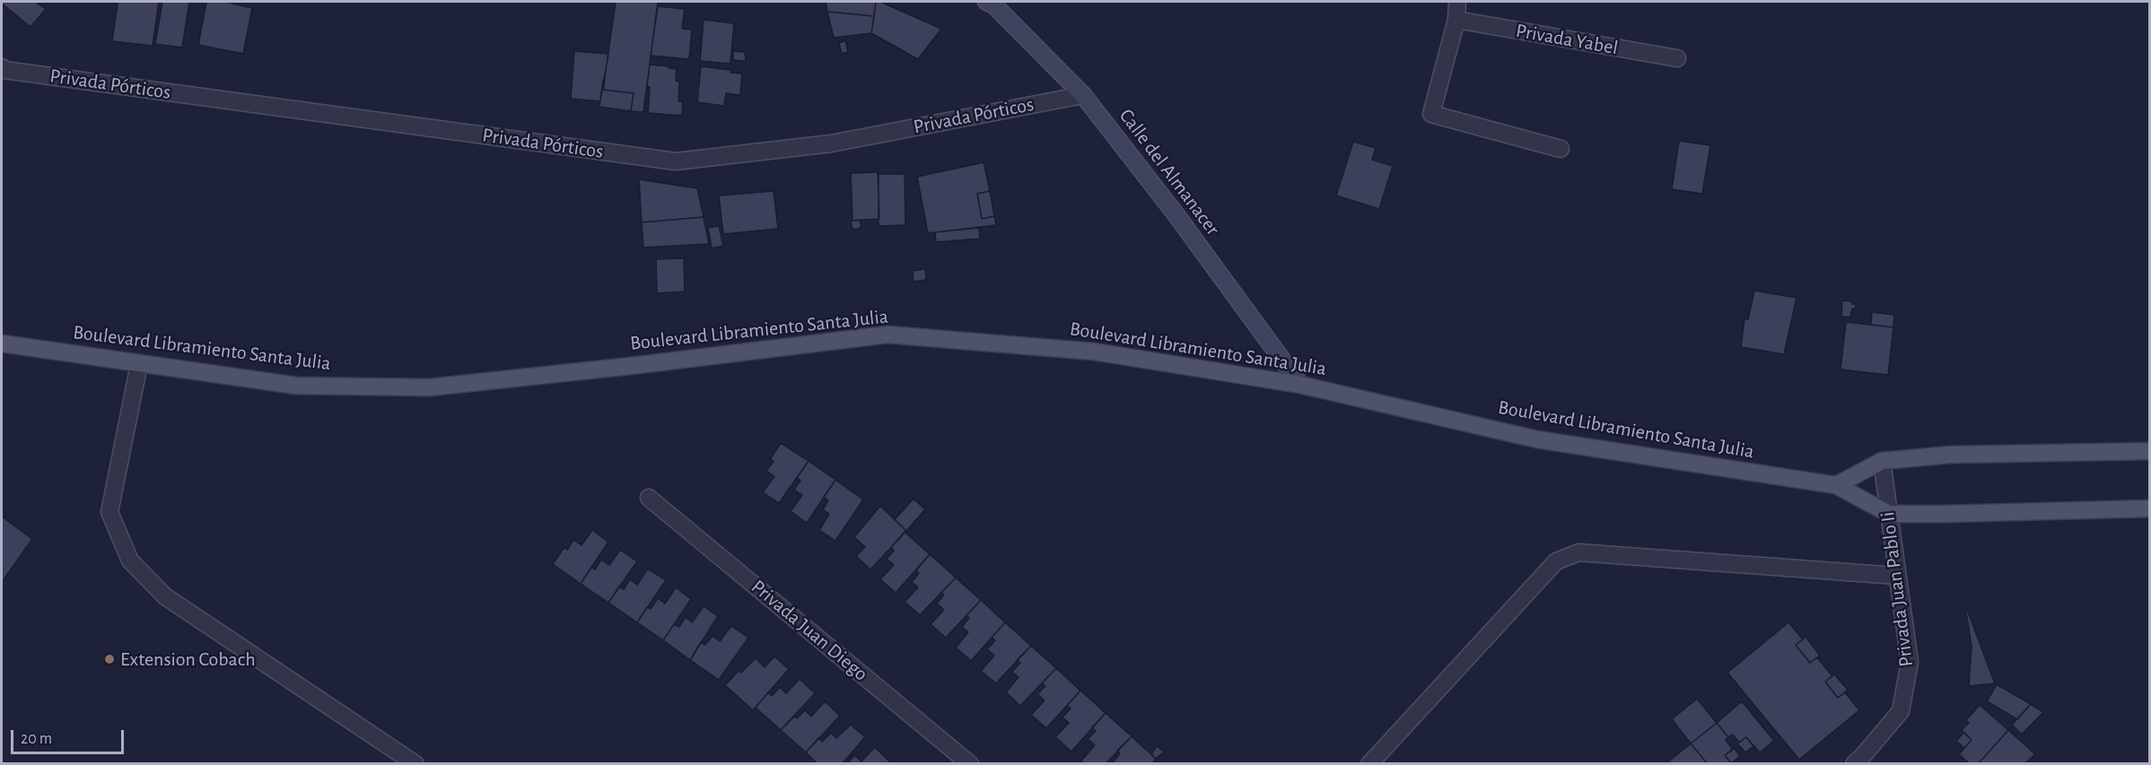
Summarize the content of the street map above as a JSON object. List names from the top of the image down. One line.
{"streets":{"main road":["Calle del Almanacer","Boulevard Libramiento Santa Julia"],"street":["Privada Yabel","Privada Pórticos","Privada Juan Pablo Ii","Privada Juan Diego"]},"crossings":[["Privada Pórticos","Calle del Almanacer"],["Calle del Almanacer","Boulevard Libramiento Santa Julia"],["Boulevard Libramiento Santa Julia","Privada Juan Pablo Ii"]],"places":["Extension Cobach"],"scale_bar":"20 m"}
